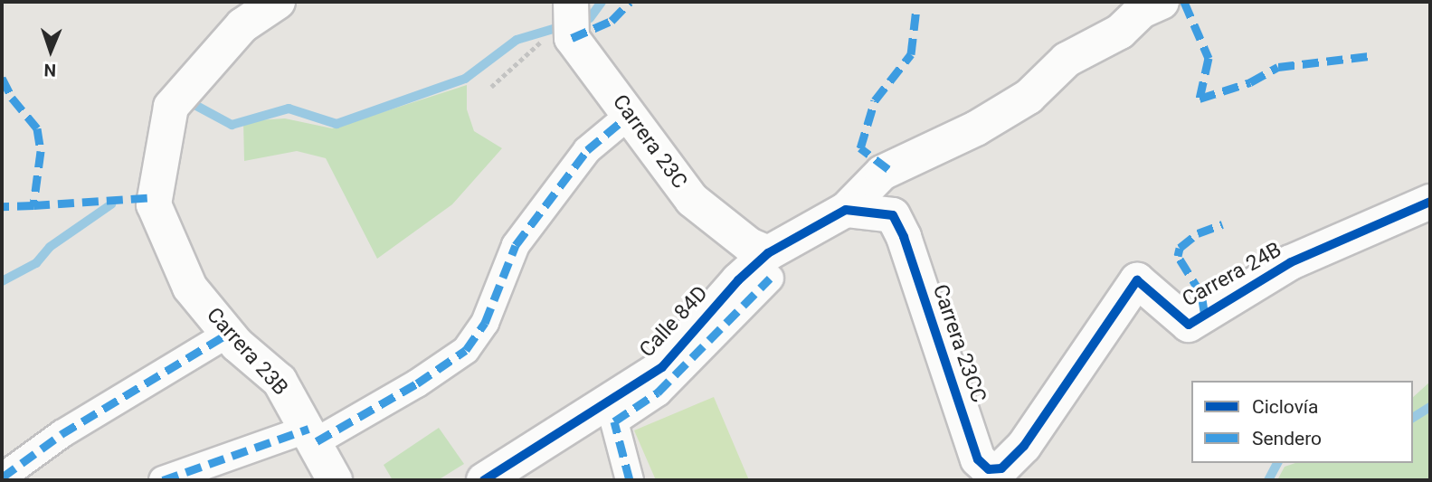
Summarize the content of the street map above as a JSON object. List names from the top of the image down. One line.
{"streets":{"street":["Carrera 23C","Carrera 24B","Calle 84D","Carrera 23CC","Carrera 23B"]},"crossings":[["Carrera 23C","Calle 84D"],["Carrera 24B","Carrera 23CC"],["Calle 84D","Carrera 23CC"]],"legend":["Ciclovía","Sendero"],"north":"bottom"}
